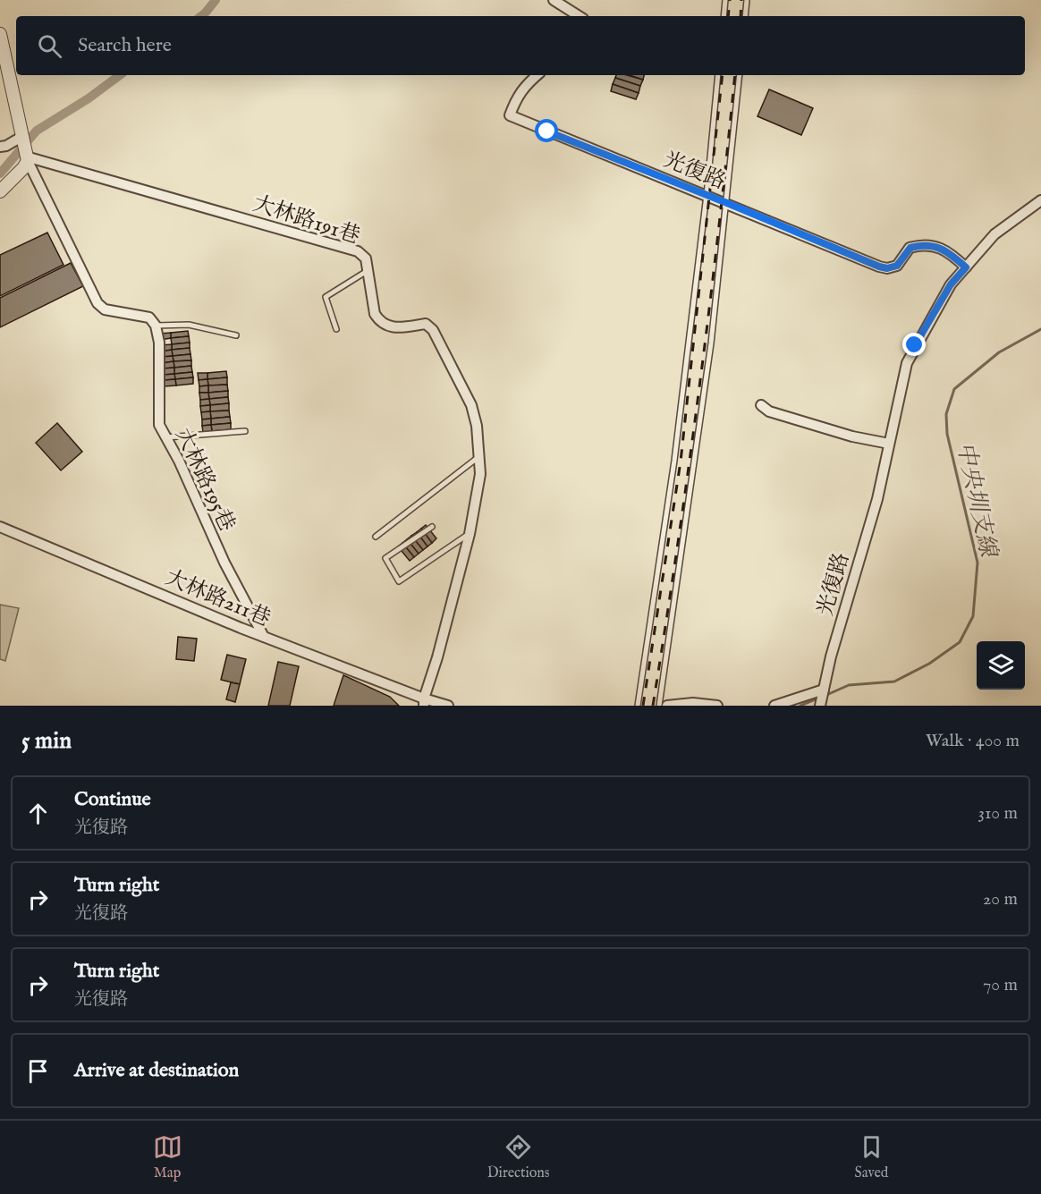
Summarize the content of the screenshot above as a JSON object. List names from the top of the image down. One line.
{"streets":{"street":["光復路","大林路191巷","大林路195巷","大林路211巷"]},"crossings":[["大林路191巷","大林路211巷"],["大林路195巷","大林路211巷"]],"water":["中央圳支線"],"page":{"search":"Search here","heading":["5 min","Walk · 400 m"],"list":[["Continue","光復路","310 m"],["Turn right","光復路","20 m"],["Turn right","光復路","70 m"],"Arrive at destination"],"nav":["Map","Directions","Saved"]}}
